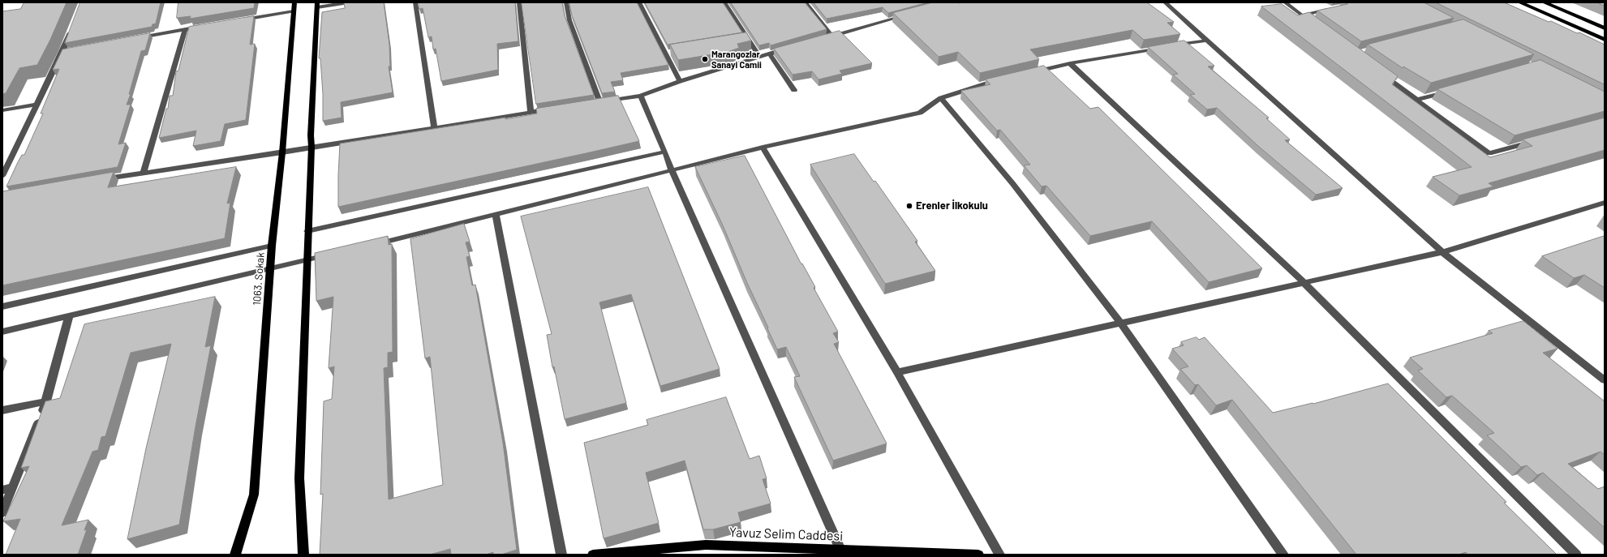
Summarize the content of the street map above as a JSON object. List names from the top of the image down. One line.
{"streets":{"main road":["1063. Sokak","Yavuz Selim Caddesi"]},"places":["Marangozlar Sanayi Camii","Erenler İlkokulu"]}
